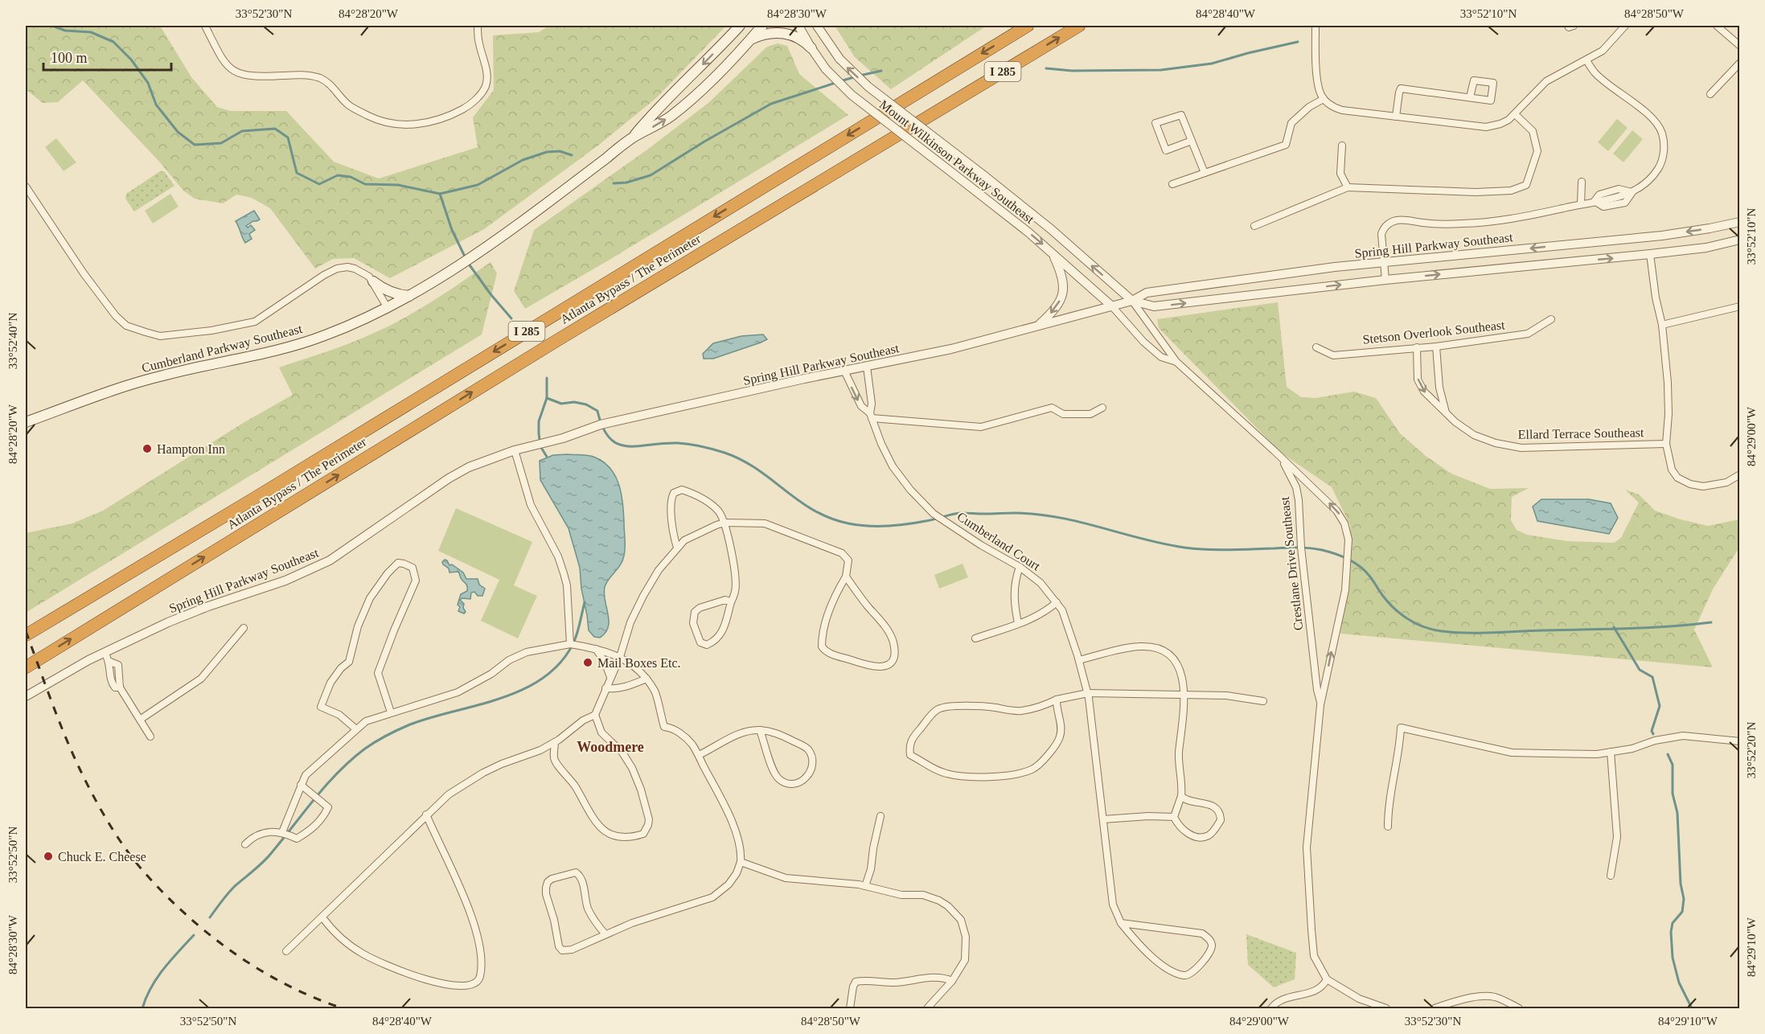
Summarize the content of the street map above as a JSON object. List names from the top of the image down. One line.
{"streets":{"highway":["I 285","Atlanta Bypass / The Perimeter"],"main road":["Cumberland Parkway Southeast"],"street":["Mount Wilkinson Parkway Southeast","Spring Hill Parkway Southeast","Stetson Overlook Southeast","Ellard Terrace Southeast","Cumberland Court","Crestlane Drive Southeast"]},"crossings":[["Mount Wilkinson Parkway Southeast","Spring Hill Parkway Southeast"],["Spring Hill Parkway Southeast","Cumberland Court"],["Stetson Overlook Southeast","Ellard Terrace Southeast"]],"districts":["Woodmere"],"places":["Hampton Inn","Mail Boxes Etc.","Chuck E. Cheese"],"scale_bar":"100 m","coordinates":["33°52'30\"N","84°28'20\"W","84°28'30\"W","84°28'40\"W","33°52'10\"N","84°28'50\"W","33°52'40\"N","84°29'00\"W","33°52'20\"N","33°52'50\"N","84°29'10\"W"]}
